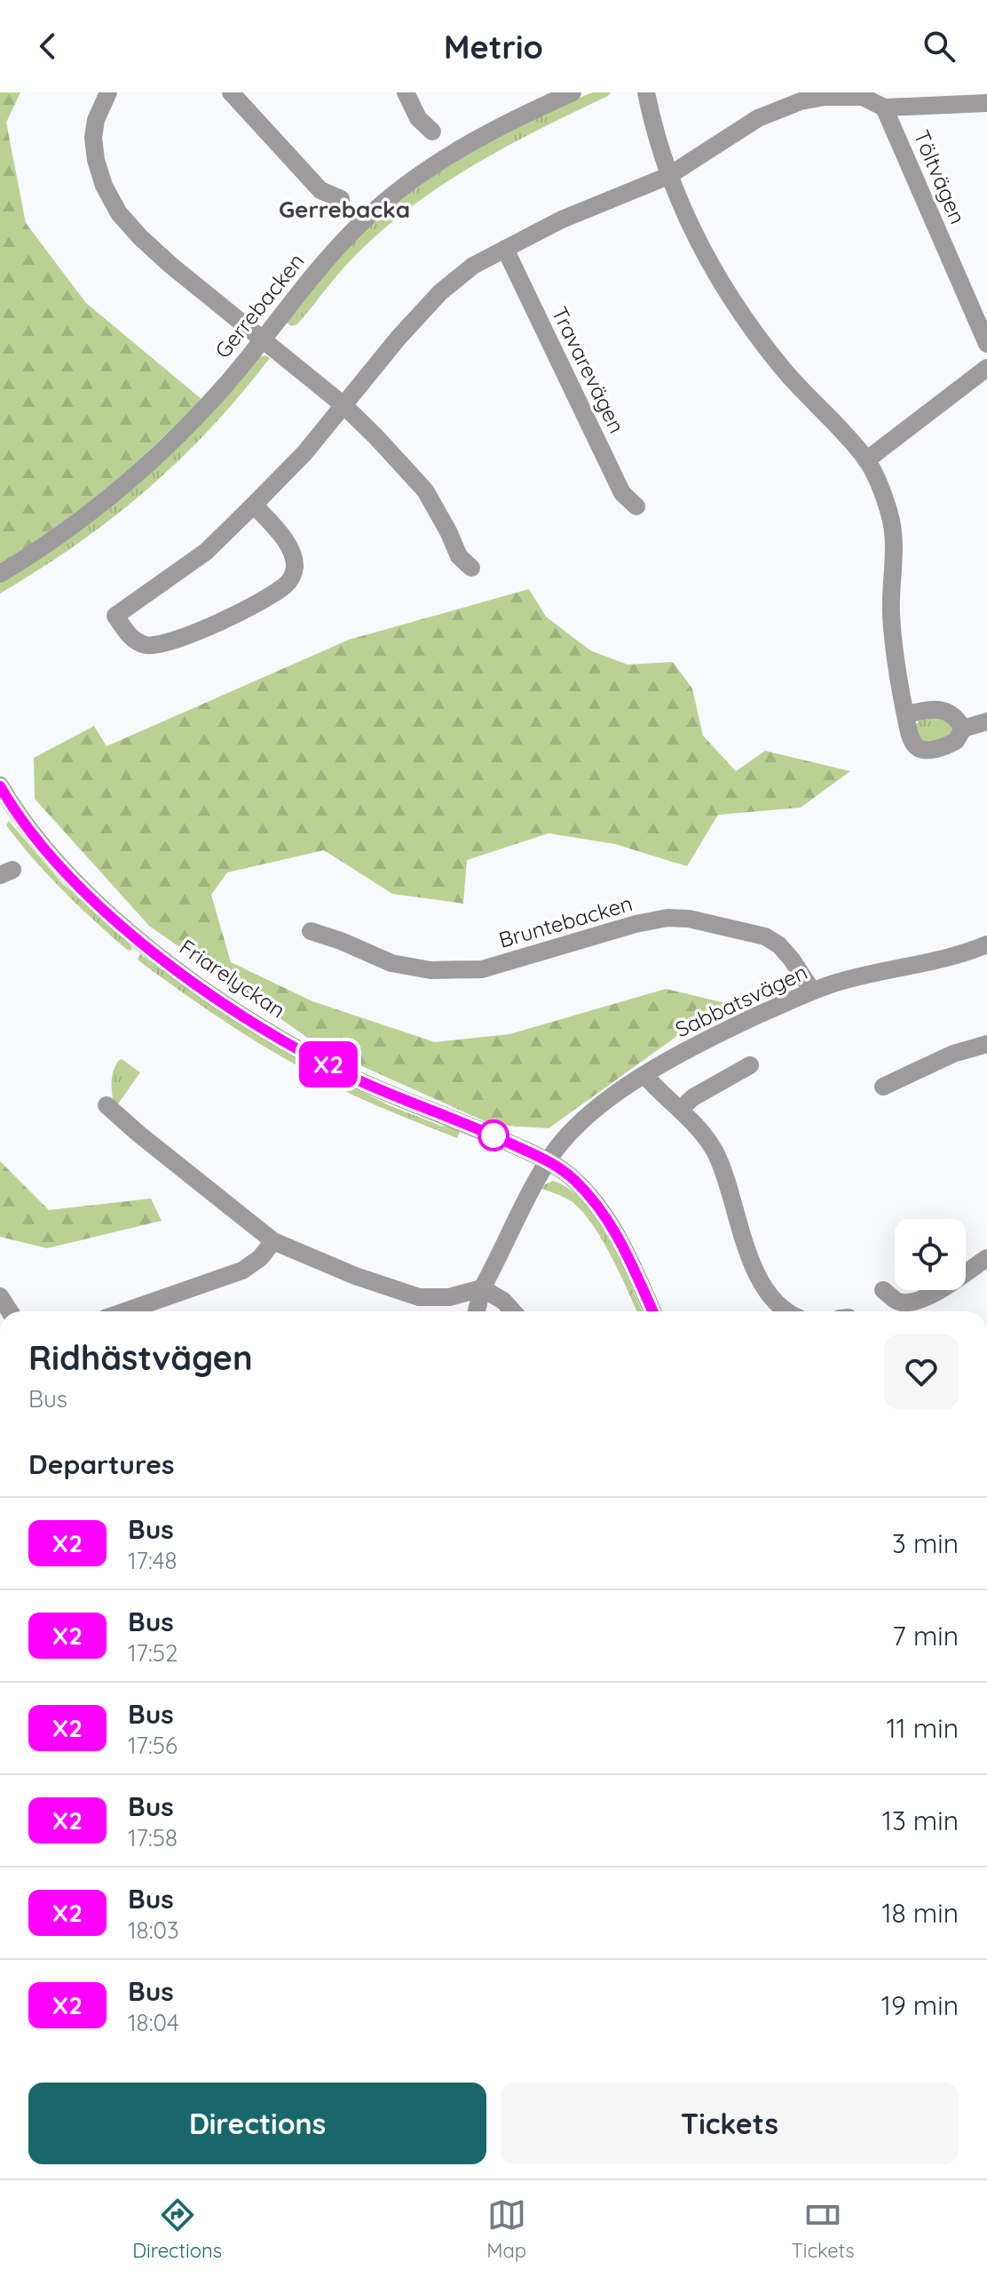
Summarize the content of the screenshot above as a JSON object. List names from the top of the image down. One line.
{"streets":{"street":["Töltvägen","Gerrebacken","Travarevägen","Bruntebacken","Friarelyckan","Sabbatsvägen"]},"crossings":[["Bruntebacken","Sabbatsvägen"],["Friarelyckan","Sabbatsvägen"]],"districts":["Gerrebacka"],"lines":["bus line X2"],"page":{"header":"Metrio","on_map":"X2","heading":[["Ridhästvägen","Bus"],"Departures"],"list":[{"mark":"X2","name":"Bus","note":"17:48","value":"3 min"},{"mark":"X2","name":"Bus","note":"17:52","value":"7 min"},{"mark":"X2","name":"Bus","note":"17:56","value":"11 min"},{"mark":"X2","name":"Bus","note":"17:58","value":"13 min"},{"mark":"X2","name":"Bus","note":"18:03","value":"18 min"},{"mark":"X2","name":"Bus","note":"18:04","value":"19 min"}],"buttons":["Directions","Tickets"],"tabs":["Directions","Map","Tickets"]}}
